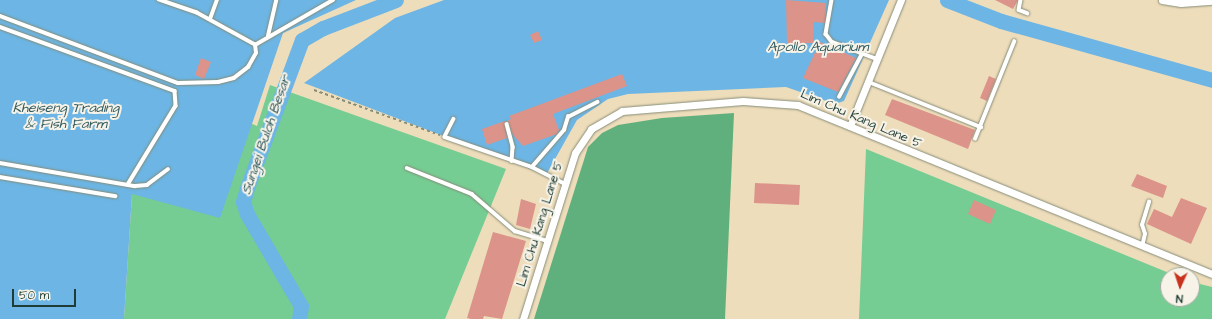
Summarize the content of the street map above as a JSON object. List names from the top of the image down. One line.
{"streets":{"street":["Lim Chu Kang Lane 5"]},"water":["Apollo Aquarium","Kheiseng Trading & Fish Farm","Sungei Buloh Besar"],"scale_bar":"50 m","north":"bottom"}
